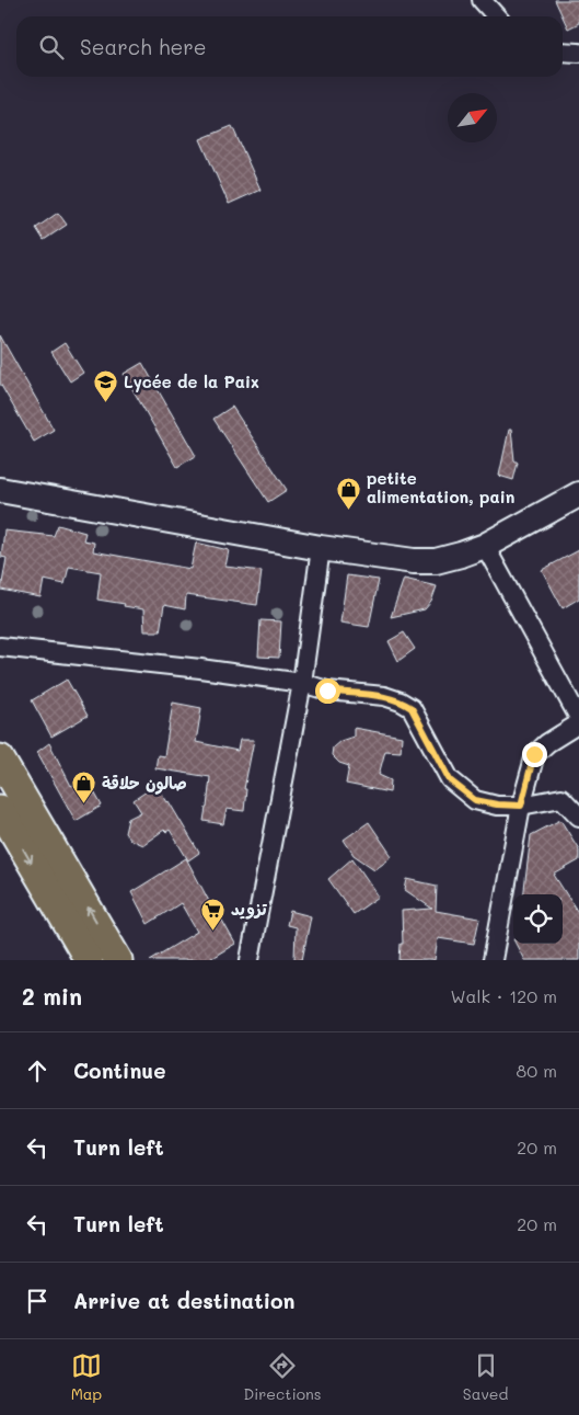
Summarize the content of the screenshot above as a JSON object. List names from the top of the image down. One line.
{"places":{"school or university":["Lycée de la Paix"],"shop":["petite alimentation, pain","صالون حلاقة"],"supermarket":["تزويد"]},"north":"top right","page":{"search":"Search here","heading":["2 min","Walk · 120 m"],"list":[["Continue","80 m"],["Turn left","20 m"],["Turn left","20 m"],"Arrive at destination"],"nav":["Map","Directions","Saved"]}}
